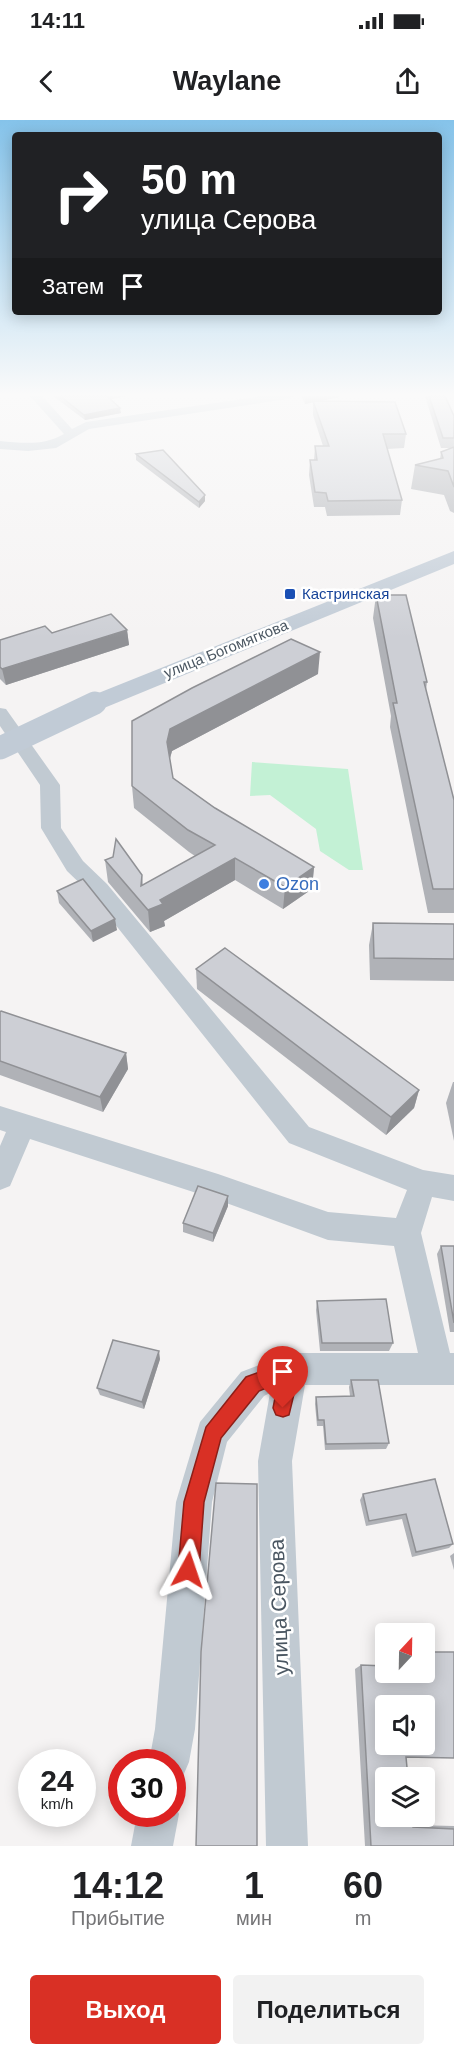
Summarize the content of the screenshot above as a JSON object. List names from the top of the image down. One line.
{"streets":{"main road":["улица Богомягкова"],"street":["улица Серова"]},"places":{"transit":["Кастринская"],"other":["Ozon"]},"north":"top","page":{"status":"14:11","header":"Waylane","turn":["50 m","улица Серова"],"then":"Затем","speed":"24 km/h","limit":"30","eta":["14:12","Прибытие","1","мин","60","m"],"buttons":["Выход","Поделиться"]}}
